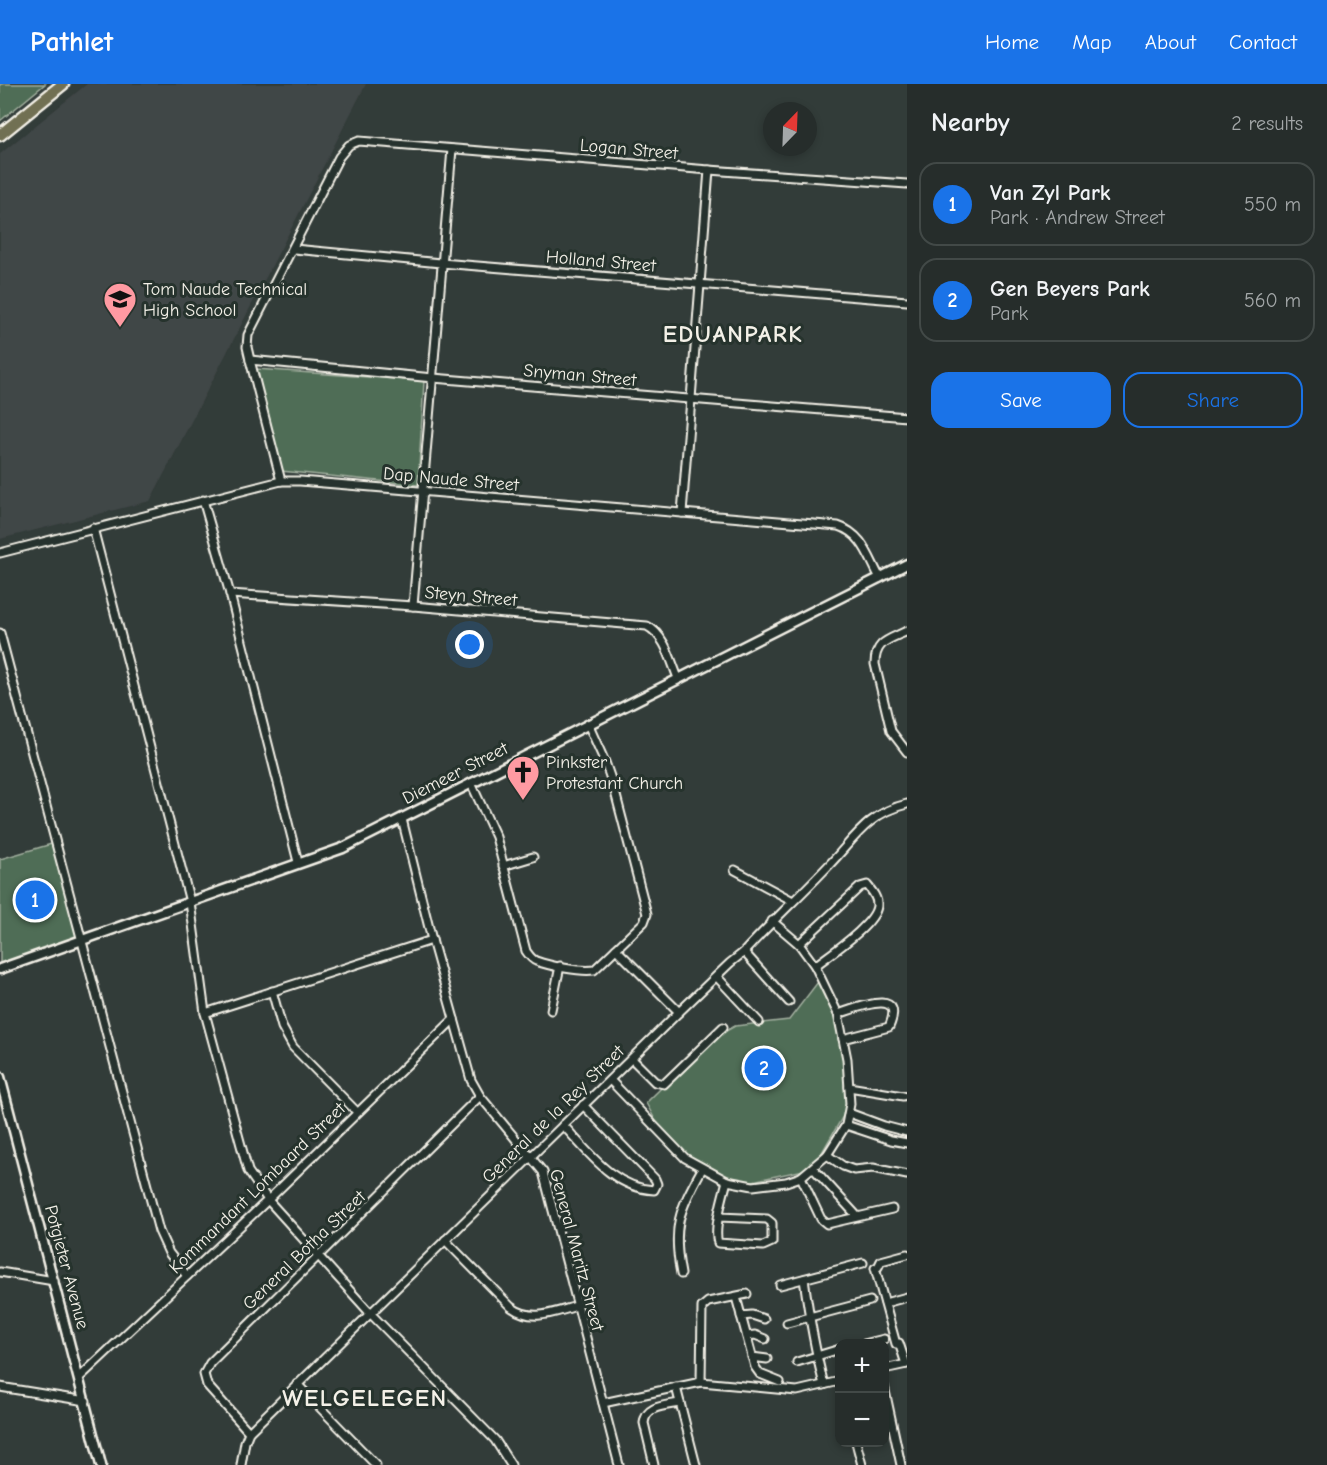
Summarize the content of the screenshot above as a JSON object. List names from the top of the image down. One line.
{"streets":{"street":["Logan Street","Holland Street","Snyman Street","Dap Naude Street","Steyn Street","Diemeer Street","General de la Rey Street","Kommandant Lombaard Street","General Botha Street","General Maritz Street","Potgieter Avenue"]},"crossings":[["Logan Street","Holland Street"],["Dap Naude Street","Diemeer Street"],["Steyn Street","Diemeer Street"],["Diemeer Street","General Maritz Street"],["General de la Rey Street","General Botha Street"],["General de la Rey Street","General Maritz Street"],["Kommandant Lombaard Street","General Maritz Street"],["Kommandant Lombaard Street","Potgieter Avenue"],["General Botha Street","General Maritz Street"]],"districts":["EDUANPARK","WELGELEGEN"],"places":{"school or university":["Tom Naude Technical High School"],"church":["Pinkster Protestant Church"]},"north":"top right","page":{"header":"Pathlet","nav":["Home","Map","About","Contact"],"heading":["Nearby","2 results"],"list":[{"mark":"1","name":"Van Zyl Park","note":"Park · Andrew Street","value":"550 m"},{"mark":"2","name":"Gen Beyers Park","note":"Park","value":"560 m"}],"buttons":["Save","Share"],"pins":["1","2"],"map_buttons":["+","−"]}}
